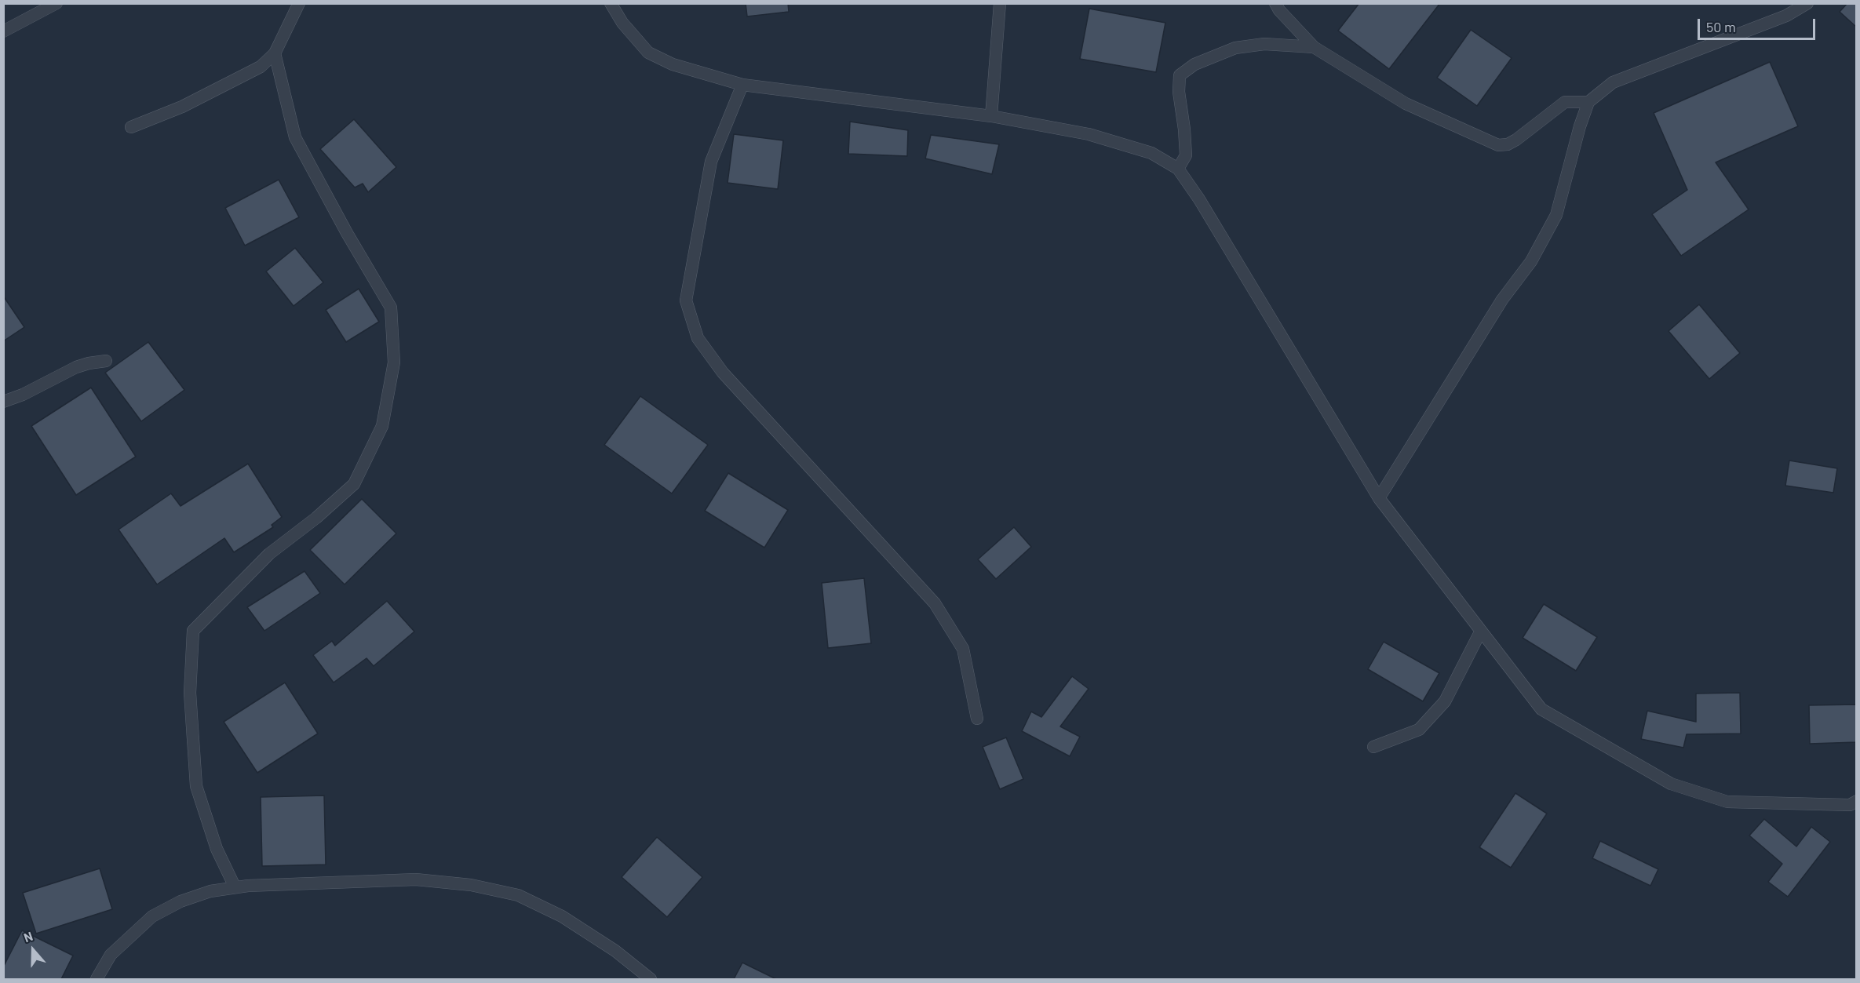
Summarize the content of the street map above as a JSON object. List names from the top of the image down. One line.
{"scale_bar":"50 m","north":"top"}
